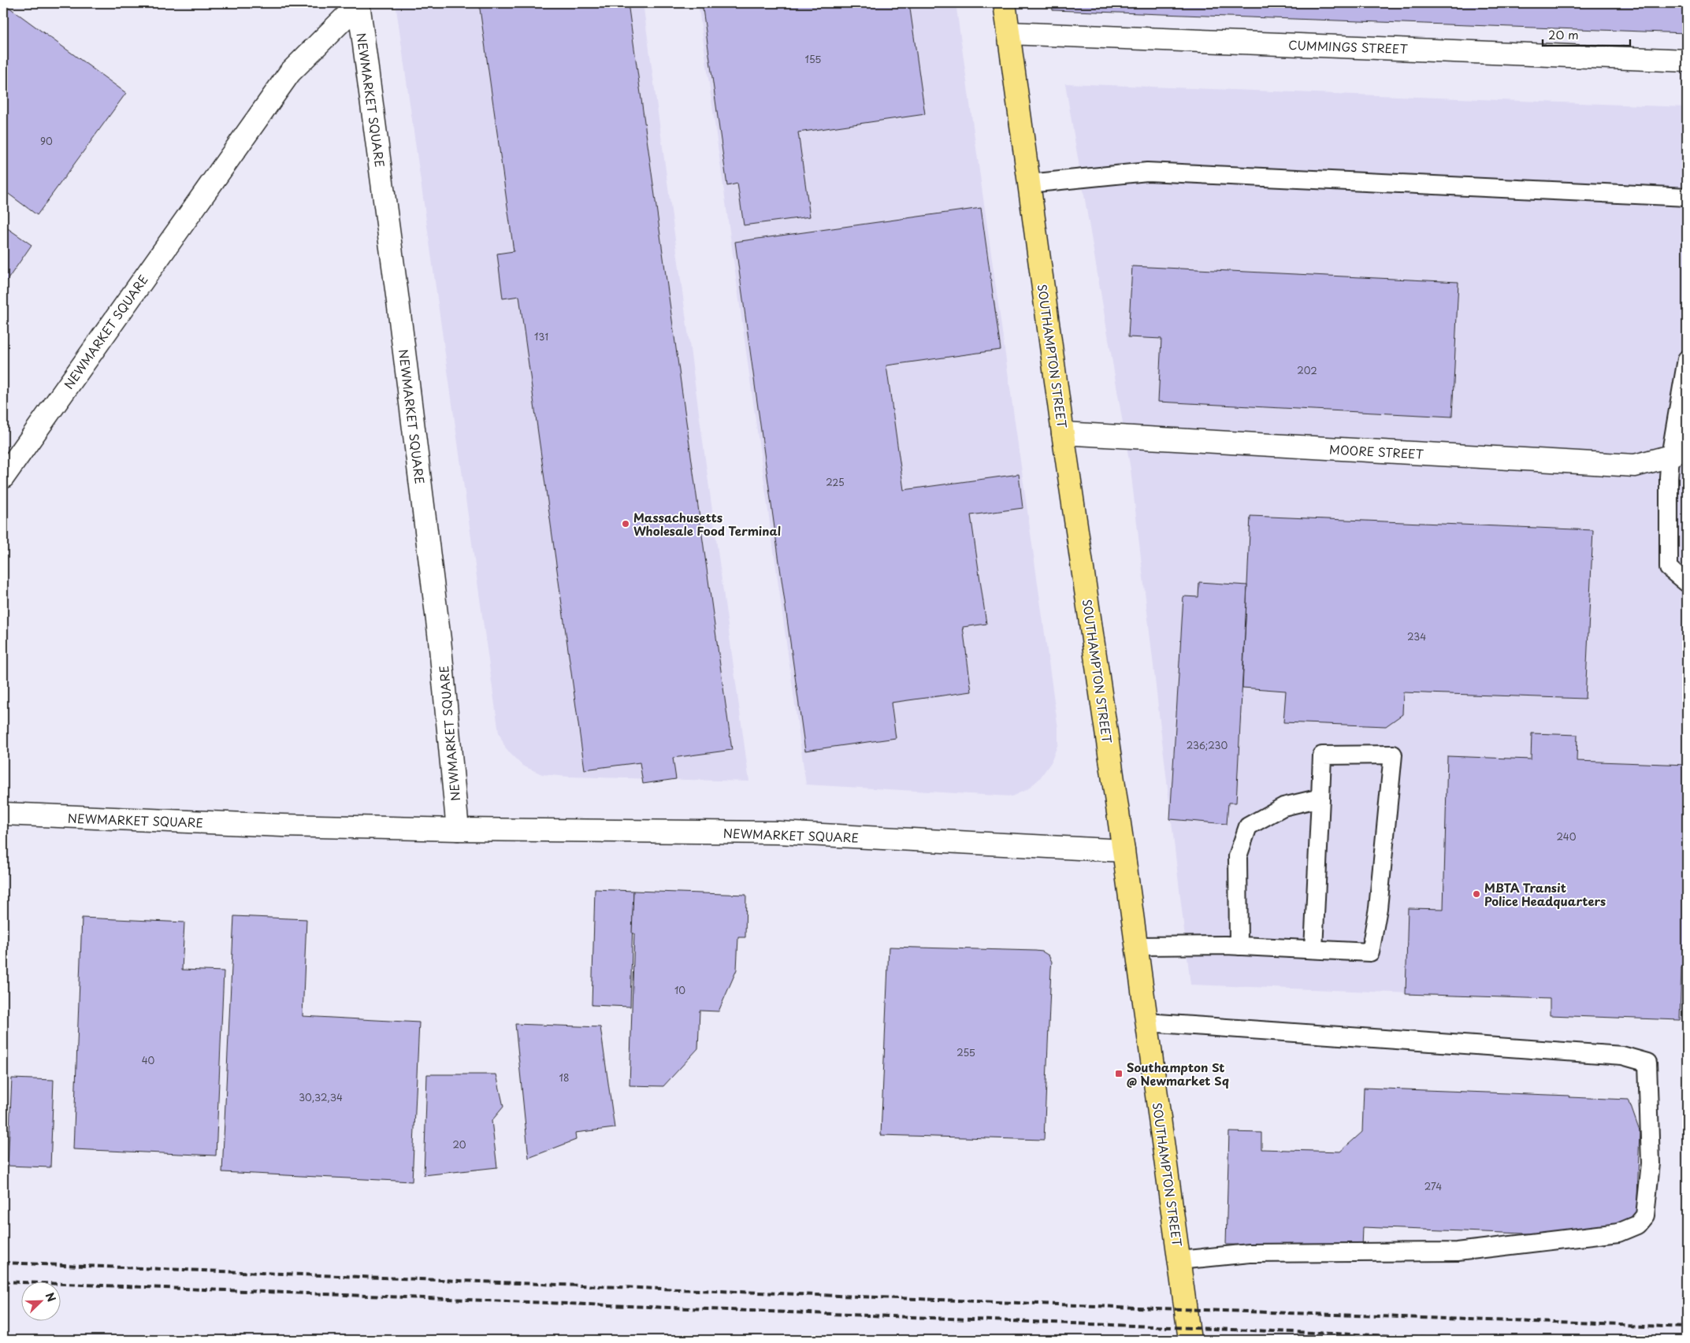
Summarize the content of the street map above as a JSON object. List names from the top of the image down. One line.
{"streets":{"main road":["SOUTHAMPTON STREET"],"street":["CUMMINGS STREET","NEWMARKET SQUARE","MOORE STREET"]},"crossings":[["CUMMINGS STREET","SOUTHAMPTON STREET"],["NEWMARKET SQUARE","SOUTHAMPTON STREET"],["SOUTHAMPTON STREET","MOORE STREET"]],"places":{"other":["Massachusetts Wholesale Food Terminal","MBTA Transit Police Headquarters"],"transit":["Southampton St @ Newmarket Sq"]},"house_numbers":["155","90","131","202","225","234","236;230","240","10","255","40","18","30,32,34","20","274"],"scale_bar":"20 m","north":"top right"}
